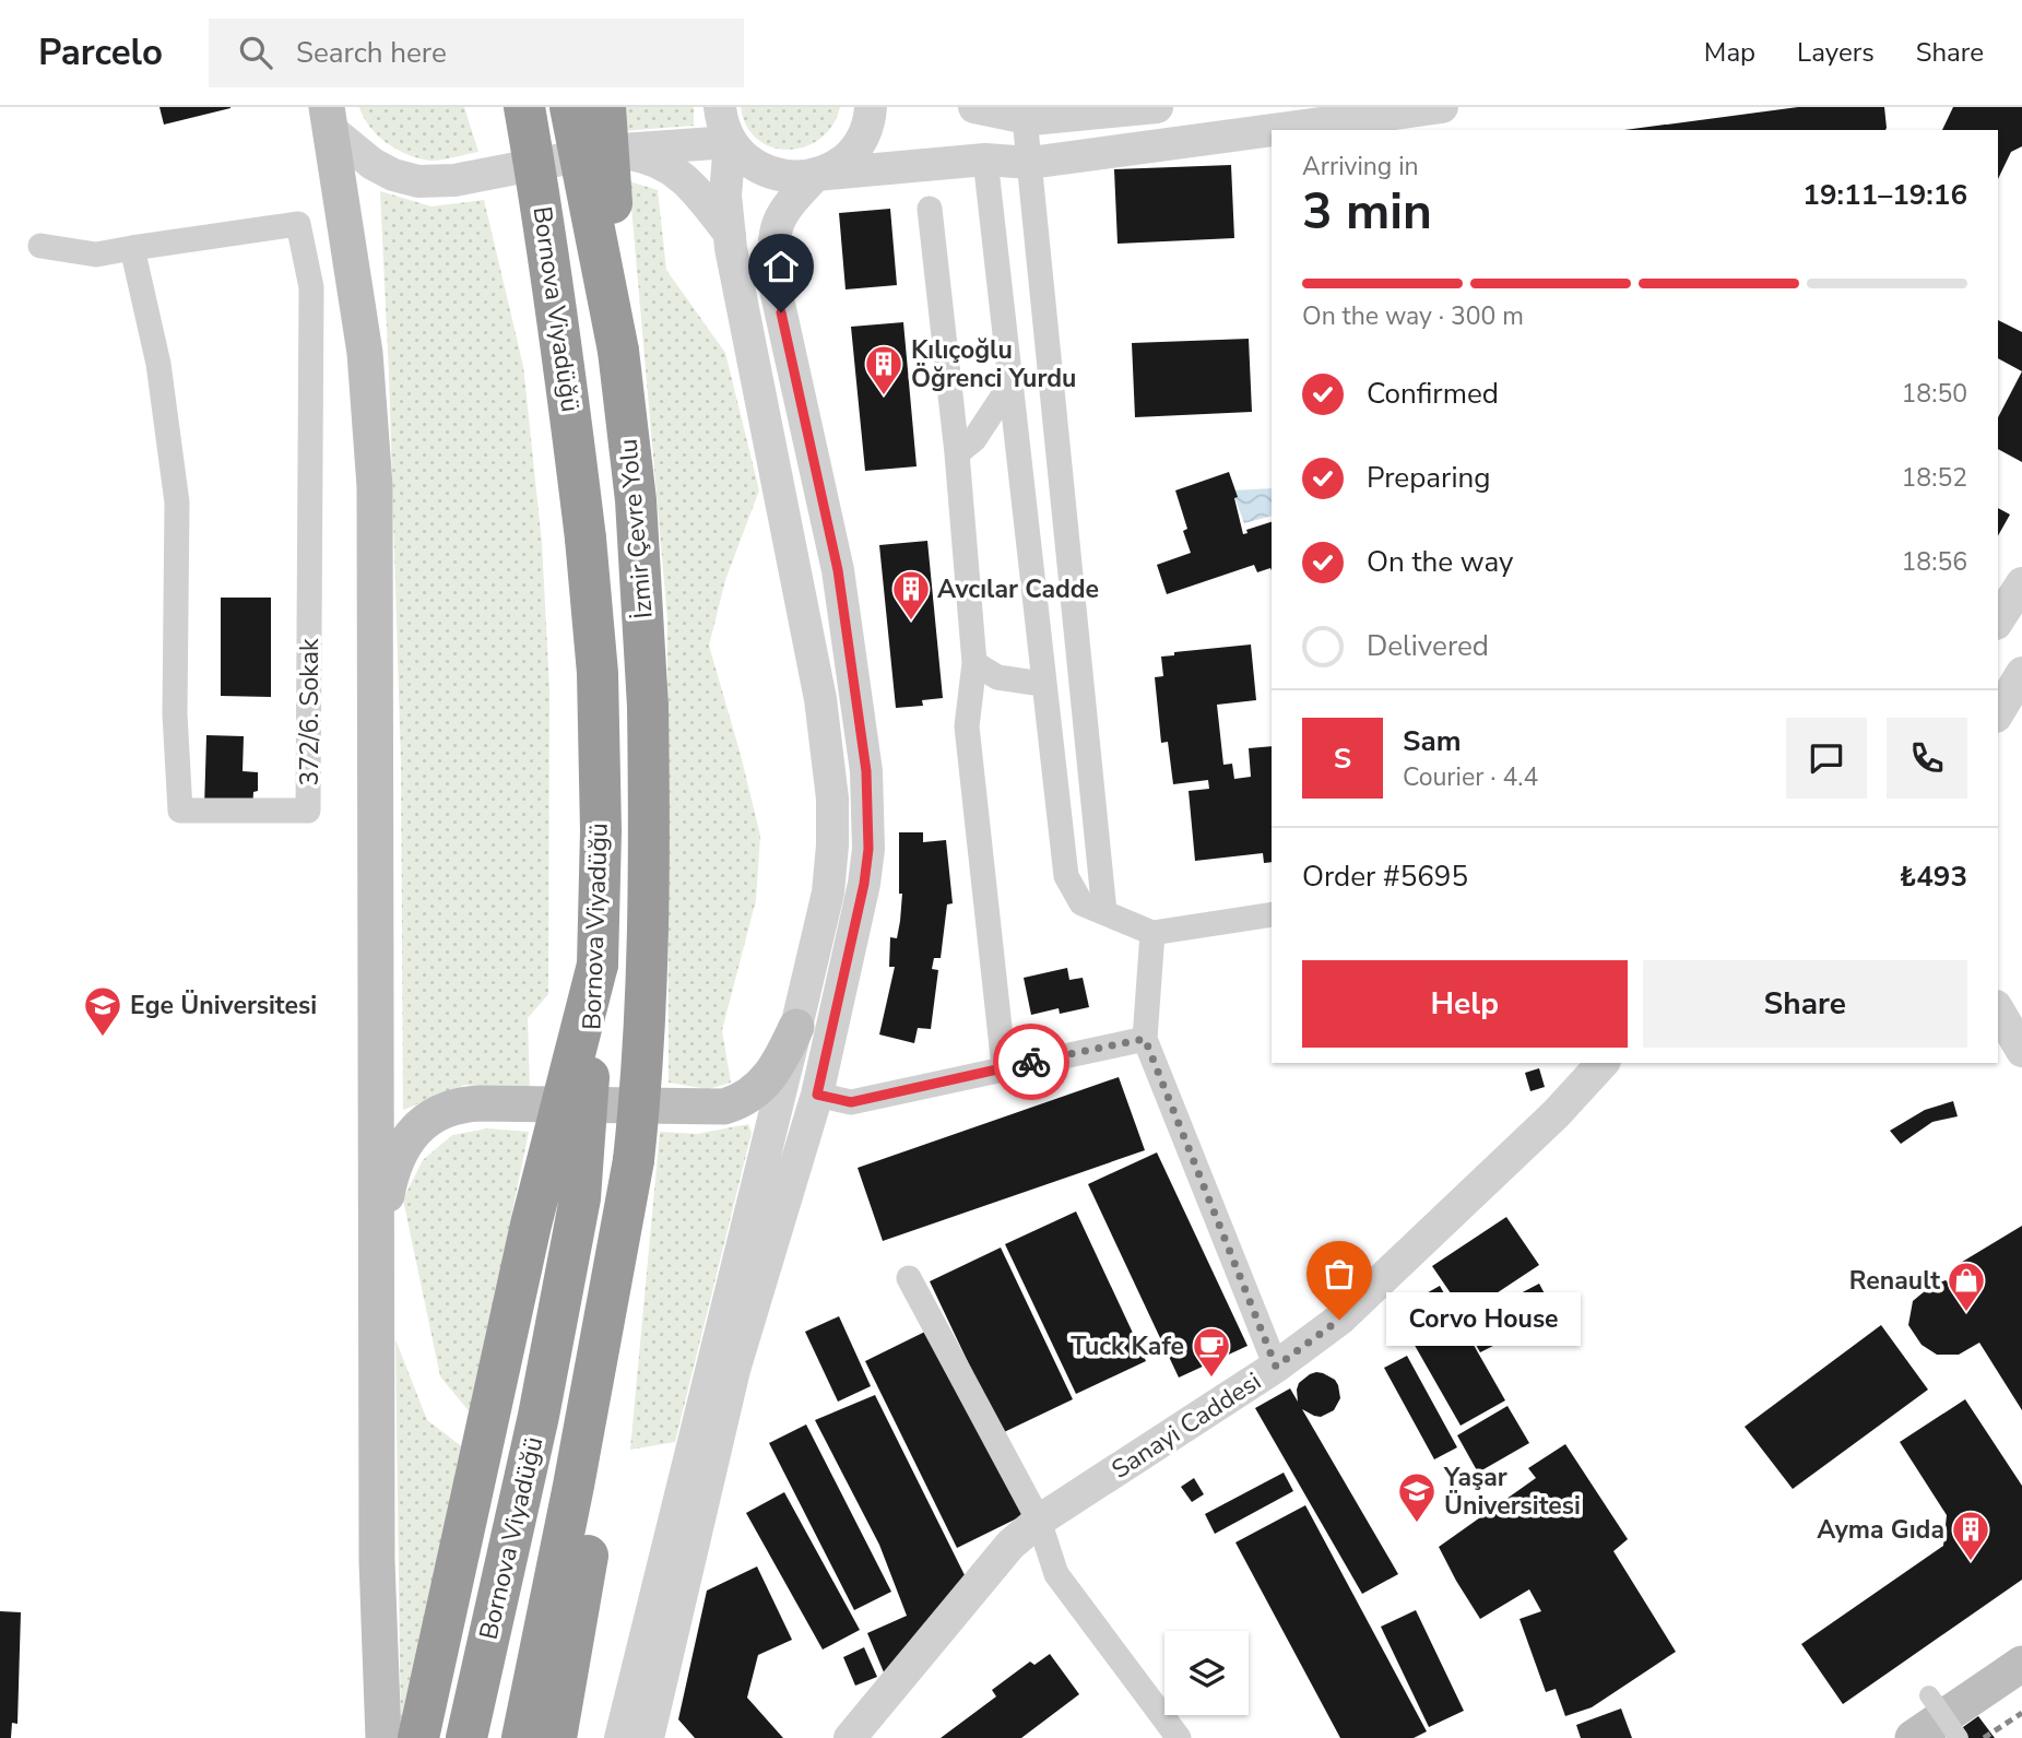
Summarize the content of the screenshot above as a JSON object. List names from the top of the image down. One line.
{"streets":{"highway":["Bornova Viyadüğü","İzmir Çevre Yolu"],"street":["372/6. Sokak","Sanayi Caddesi"]},"crossings":[["Bornova Viyadüğü","İzmir Çevre Yolu"]],"places":{"building":["Kılıçoğlu Öğrenci Yurdu","Avcılar Cadde","Ayma Gıda"],"school or university":["Ege Üniversitesi","Yaşar Üniversitesi"],"shop":["Renault"],"other":["Corvo House"],"cafe":["Tuck Kafe"]},"page":{"header":"Parcelo","search":"Search here","nav":["Map","Layers","Share"],"heading":["3 min","Arriving in","19:11–19:16"],"panel":["Sam","Courier · 4.4","Order #5695","₺493"],"bar":"On the way · 300 m","list":[["Confirmed","18:50"],["Preparing","18:52"],["On the way","18:56"],"Delivered"],"round":"S","buttons":["Help","Share"],"bubble":"Corvo House"}}
